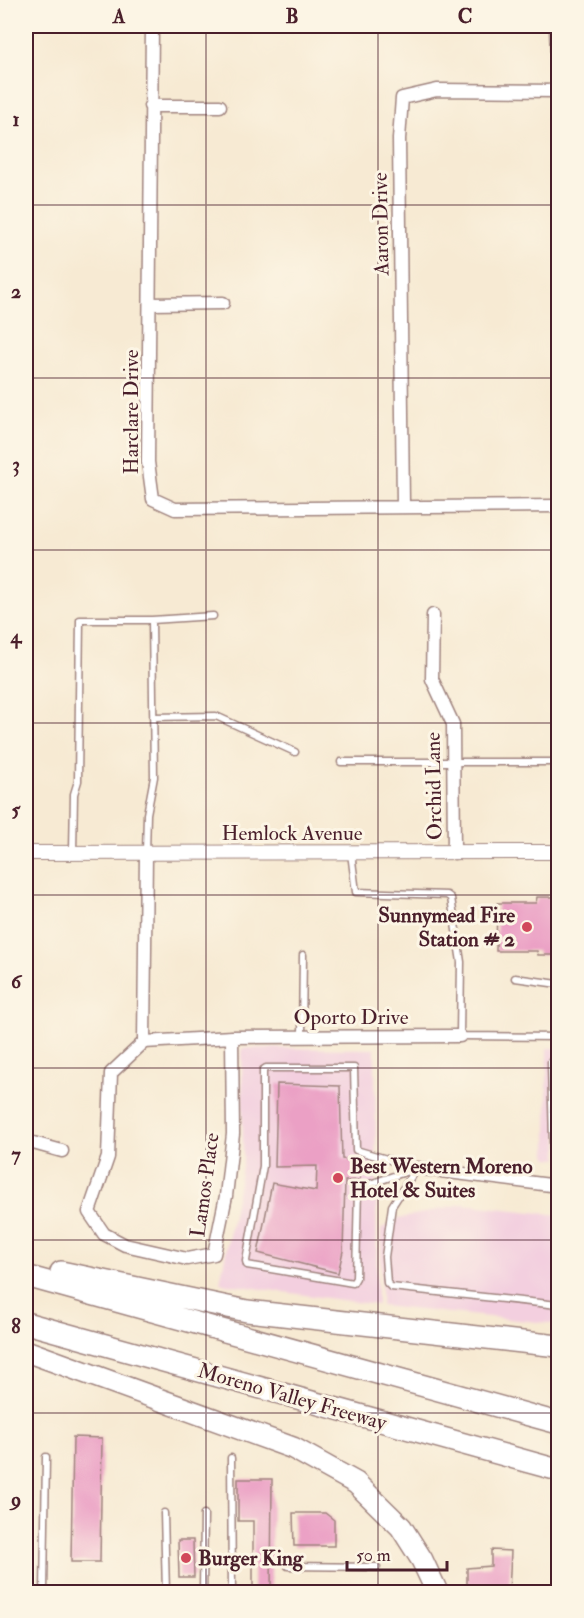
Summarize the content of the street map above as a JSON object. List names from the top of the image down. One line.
{"streets":{"highway":["Moreno Valley Freeway"],"street":["Aaron Drive","Harclare Drive","Orchid Lane","Hemlock Avenue","Oporto Drive","Lamos Place"]},"crossings":[["Aaron Drive","Harclare Drive"],["Orchid Lane","Hemlock Avenue"],["Oporto Drive","Lamos Place"]],"places":["Sunnymead Fire Station # 2","Best Western Moreno Hotel & Suites","Burger King"],"scale_bar":"50 m","grid":{"columns":["A","B","C"],"rows":["1","2","3","4","5","6","7","8","9"]}}
